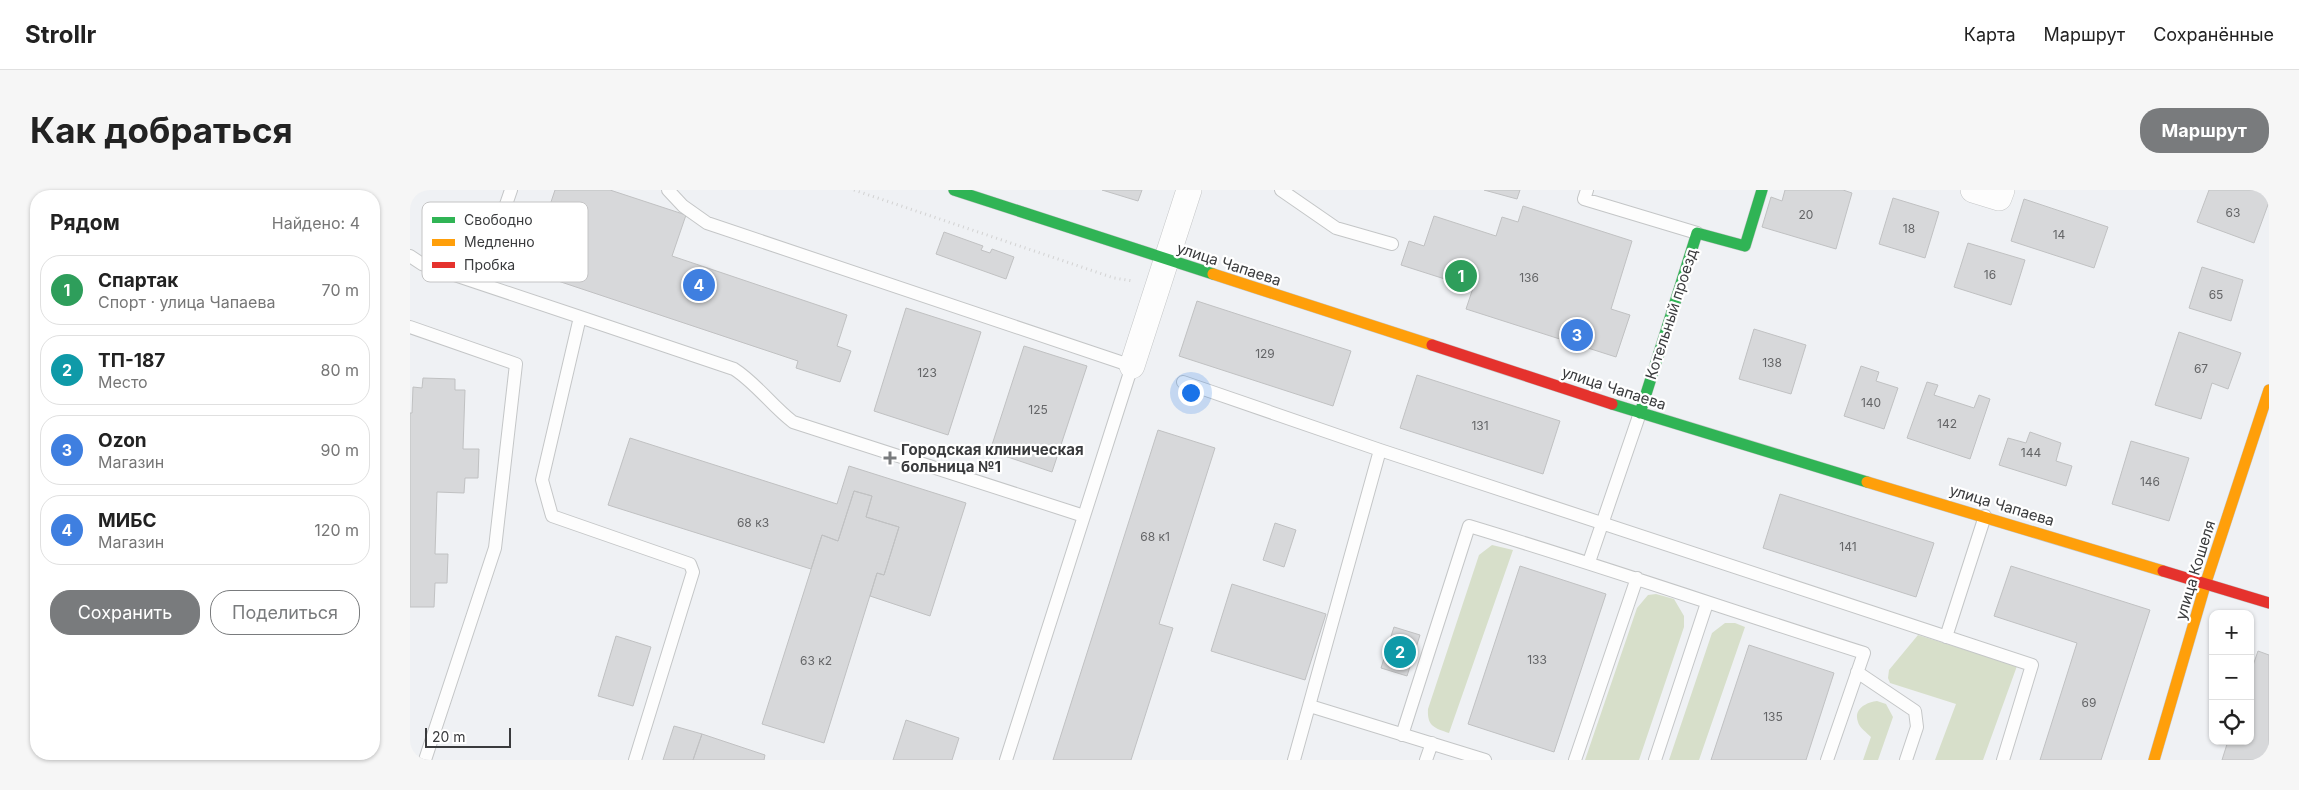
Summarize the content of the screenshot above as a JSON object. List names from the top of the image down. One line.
{"streets":{"street":["улица Чапаева","Котельный проезд","улица Кошеля"]},"crossings":[["улица Чапаева","Котельный проезд"],["улица Чапаева","улица Кошеля"]],"places":{"health":["Городская клиническая больница №1"]},"house_numbers":["63","20","18","14","16","136","65","129","138","67","123","140","125","142","131","144","146","68 к3","68 к1","141","133","63 к2","69","135"],"legend":["Свободно","Медленно","Пробка"],"scale_bar":"20 m","page":{"header":"Strollr","nav":["Карта","Маршрут","Сохранённые"],"buttons":["Маршрут",["Сохранить","Поделиться"]],"title":"Как добраться","heading":["Рядом","Найдено: 4"],"list":[{"mark":"1","name":"Спартак","note":"Спорт · улица Чапаева","value":"70 m"},{"mark":"2","name":"ТП-187","note":"Место","value":"80 m"},{"mark":"3","name":"Ozon","note":"Магазин","value":"90 m"},{"mark":"4","name":"МИБС","note":"Магазин","value":"120 m"}],"pins":["1","4","3","2"],"map_buttons":["+","−"],"scale":"20 m"}}
